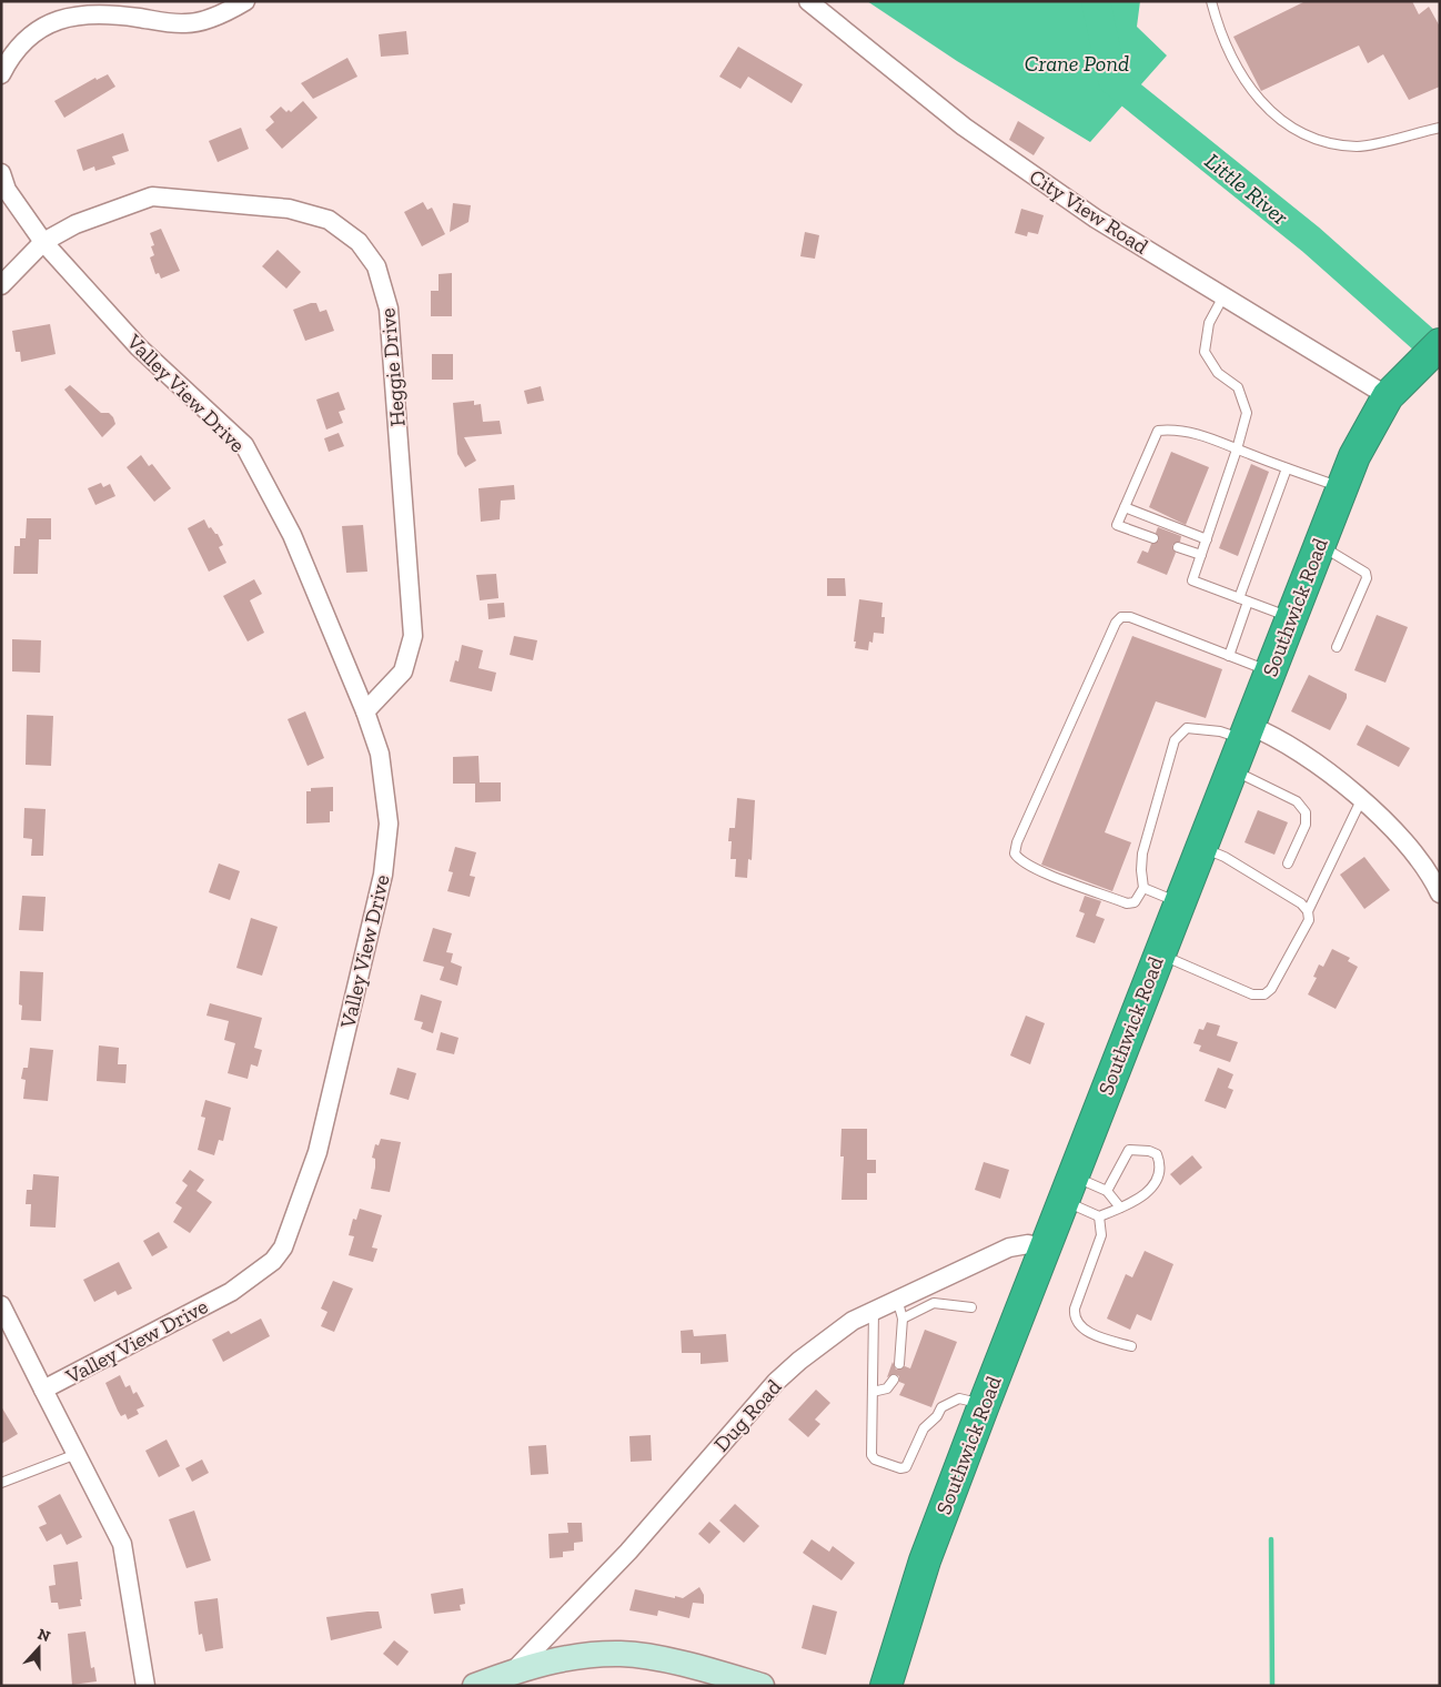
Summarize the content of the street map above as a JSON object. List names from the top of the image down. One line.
{"streets":{"highway":["Southwick Road"],"street":["City View Road","Heggie Drive","Valley View Drive","Dug Road"]},"crossings":[["City View Road","Southwick Road"],["Heggie Drive","Valley View Drive"],["Southwick Road","Dug Road"]],"water":["Crane Pond","Little River"],"north":"top"}
